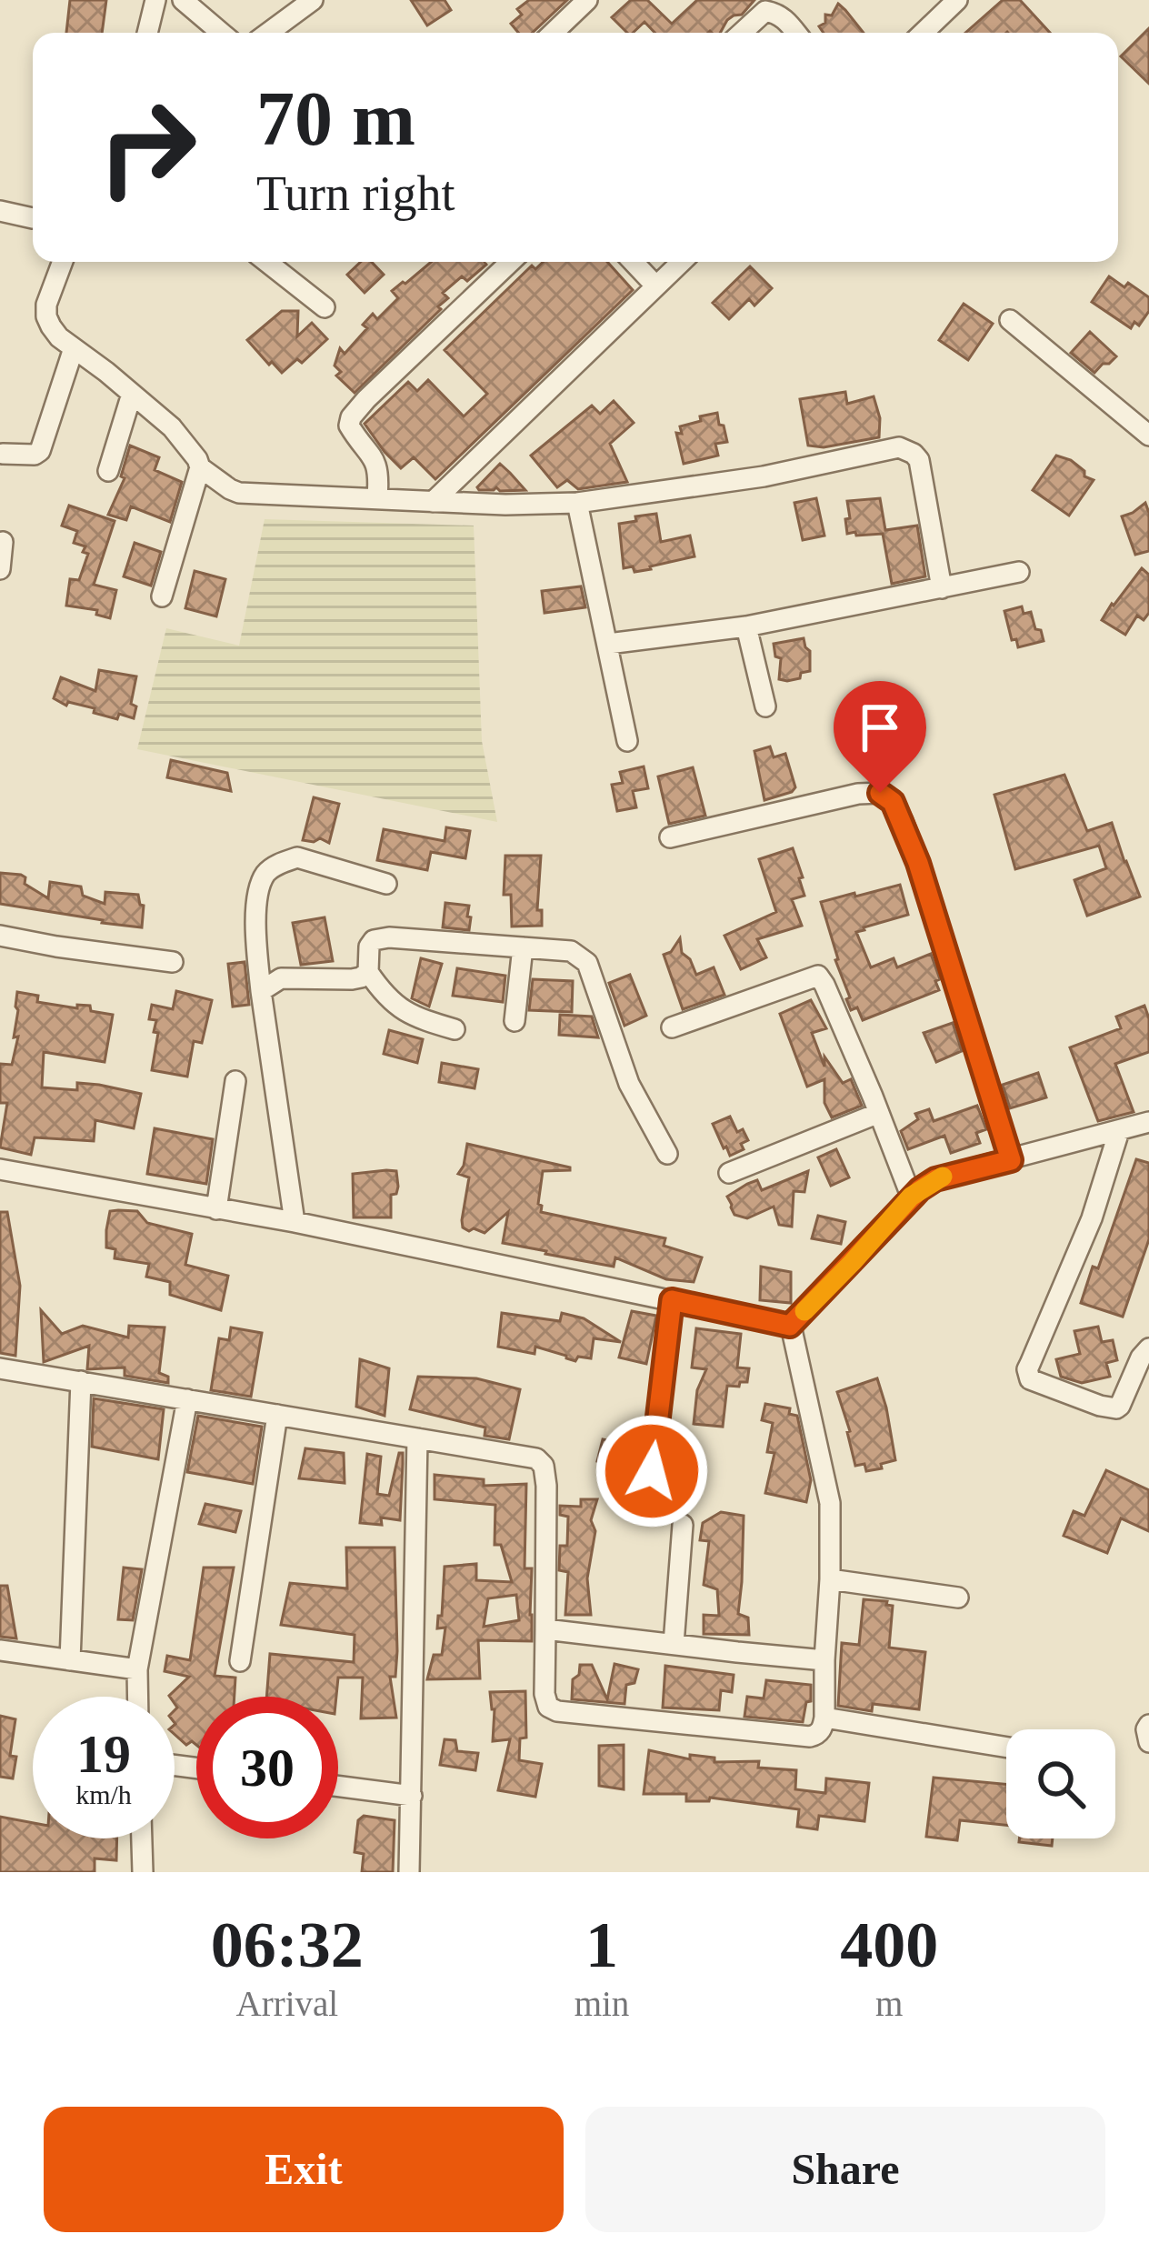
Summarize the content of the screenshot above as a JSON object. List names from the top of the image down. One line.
{"page":{"turn":["70 m","Turn right"],"speed":"19 km/h","limit":"30","eta":["06:32","Arrival","1","min","400","m"],"buttons":["Exit","Share"]}}
